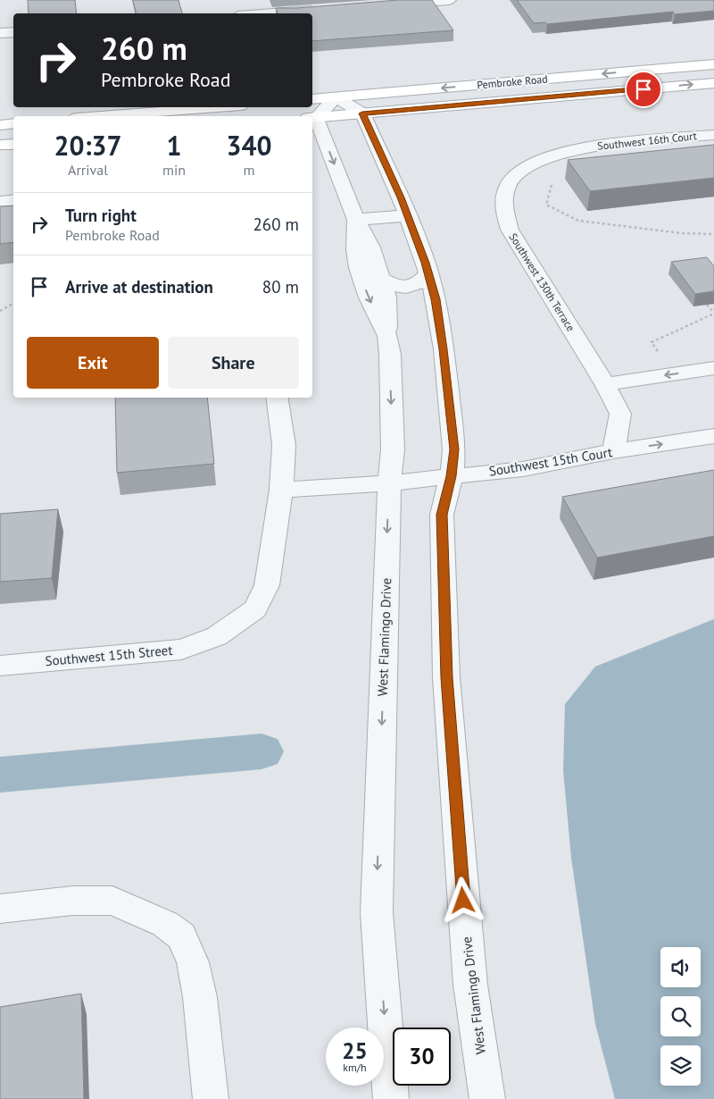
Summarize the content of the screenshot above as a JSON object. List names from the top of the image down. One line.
{"streets":{"main road":["Pembroke Road"],"street":["Southwest 16th Court","Southwest 130th Terrace","Southwest 15th Court","West Flamingo Drive","Southwest 15th Street"]},"crossings":[["Pembroke Road","West Flamingo Drive"],["Southwest 16th Court","Southwest 130th Terrace"],["Southwest 130th Terrace","Southwest 15th Court"],["Southwest 15th Court","West Flamingo Drive"],["Southwest 15th Court","Southwest 15th Street"]],"page":{"turn":["260 m","Pembroke Road"],"eta":["20:37","Arrival","1","min","340","m"],"list":[{"name":"Turn right","note":"Pembroke Road","value":"260 m"},{"name":"Arrive at destination","value":"80 m"}],"buttons":["Exit","Share"],"speed":"25 km/h","limit":"30"}}
